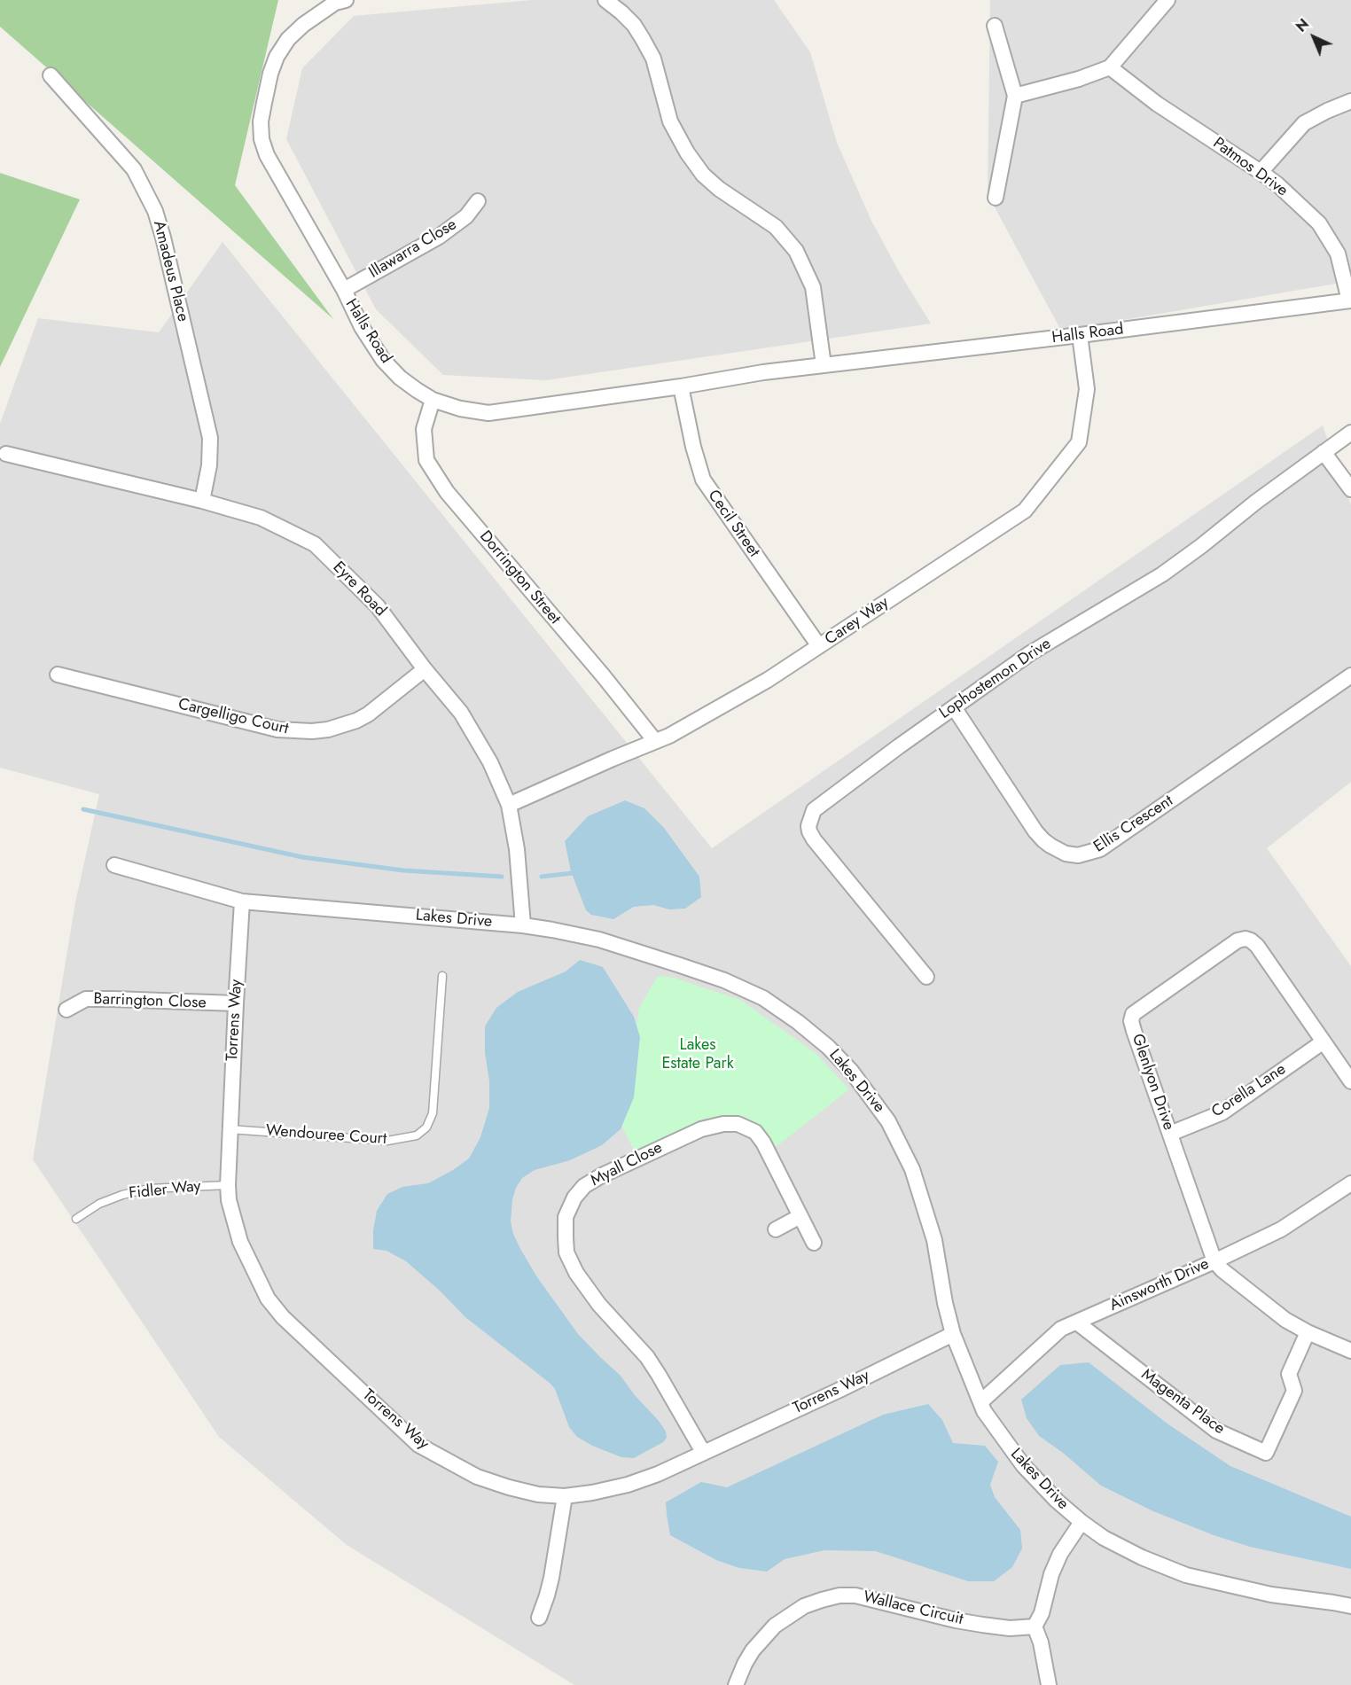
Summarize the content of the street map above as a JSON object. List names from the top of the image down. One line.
{"streets":{"street":["Patmos Drive","Illawarra Close","Amadeus Place","Halls Road","Cecil Street","Dorrington Street","Eyre Road","Carey Way","Lophostemon Drive","Cargelligo Court","Ellis Crescent","Lakes Drive","Barrington Close","Torrens Way","Glenlyon Drive","Corella Lane","Myall Close","Ainsworth Drive","Magenta Place","Wallace Circuit"],"lane":["Wendouree Court","Fidler Way"]},"crossings":[["Patmos Drive","Halls Road"],["Illawarra Close","Halls Road"],["Amadeus Place","Eyre Road"],["Halls Road","Cecil Street"],["Halls Road","Dorrington Street"],["Halls Road","Carey Way"],["Cecil Street","Carey Way"],["Dorrington Street","Carey Way"],["Eyre Road","Carey Way"],["Eyre Road","Cargelligo Court"],["Eyre Road","Lakes Drive"],["Lophostemon Drive","Ellis Crescent"],["Lakes Drive","Torrens Way"],["Lakes Drive","Ainsworth Drive"],["Barrington Close","Torrens Way"],["Torrens Way","Wendouree Court"],["Torrens Way","Myall Close"],["Torrens Way","Fidler Way"],["Glenlyon Drive","Corella Lane"],["Glenlyon Drive","Ainsworth Drive"],["Glenlyon Drive","Magenta Place"],["Ainsworth Drive","Magenta Place"]],"parks":["Lakes Estate Park"],"north":"top left"}
